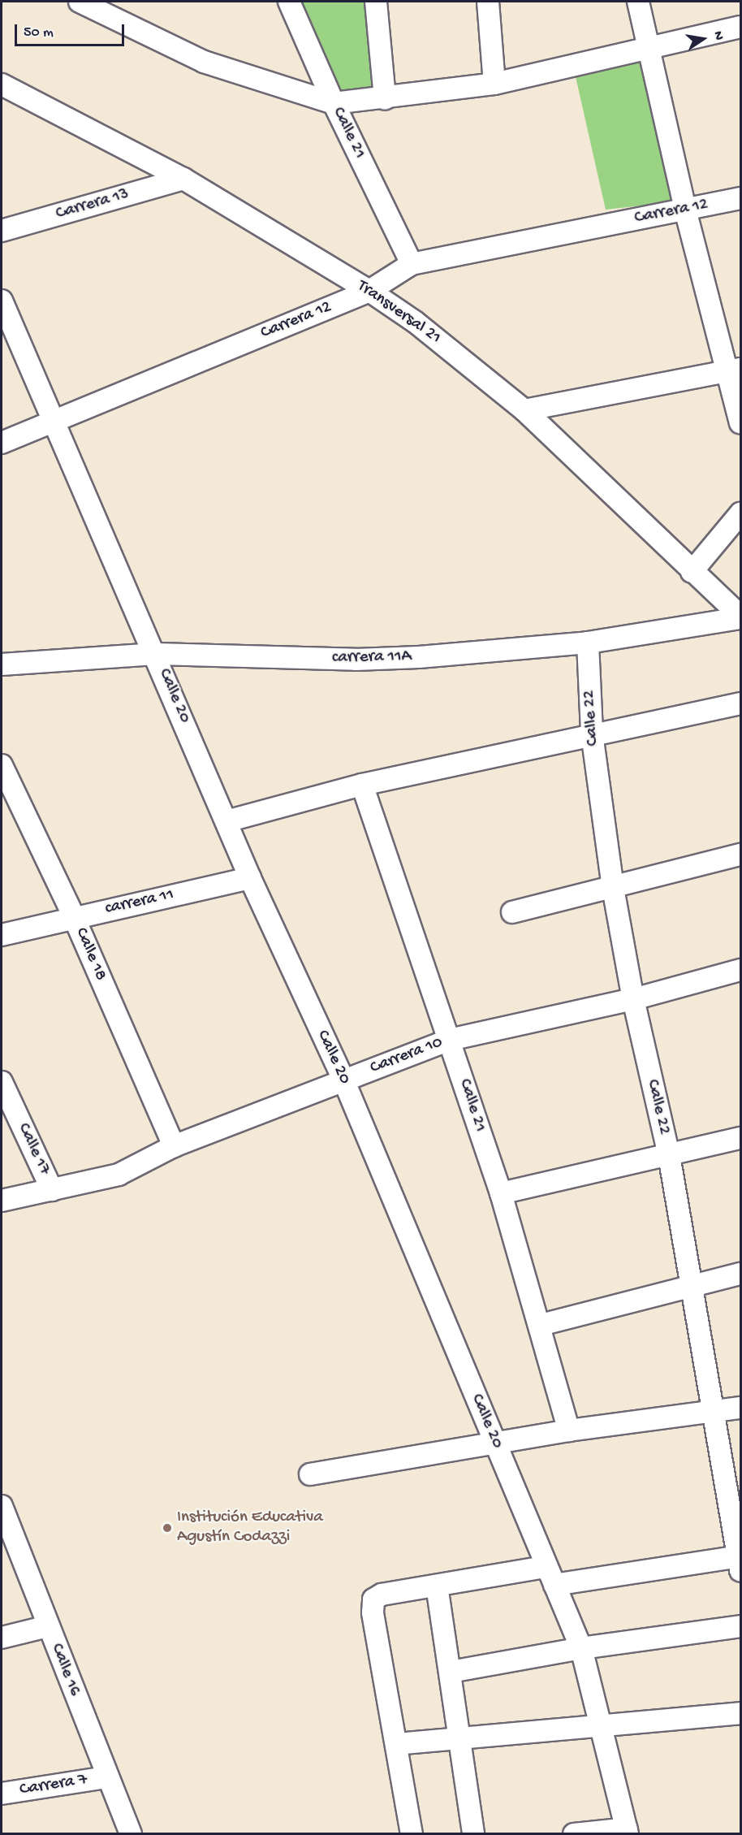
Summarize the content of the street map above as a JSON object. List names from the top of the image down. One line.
{"streets":{"street":["Calle 21","Carrera 13","Carrera 12","Transversal 21","carrera 11A","Calle 20","Calle 22","carrera 11","Calle 18","Carrera 10","Calle 17","Calle 16","Carrera 7"]},"crossings":[["Calle 21","Carrera 12"],["Calle 21","Carrera 10"],["Carrera 13","Transversal 21"],["Carrera 12","Transversal 21"],["Carrera 12","Calle 20"],["Transversal 21","carrera 11A"],["carrera 11A","Calle 20"],["carrera 11A","Calle 22"],["Calle 20","carrera 11"],["Calle 20","Carrera 10"],["Calle 22","Carrera 10"],["carrera 11","Calle 18"],["Calle 18","Carrera 10"],["Carrera 10","Calle 17"],["Calle 16","Carrera 7"]],"places":["Institución Educativa Agustín Codazzi"],"scale_bar":"50 m","north":"right"}
